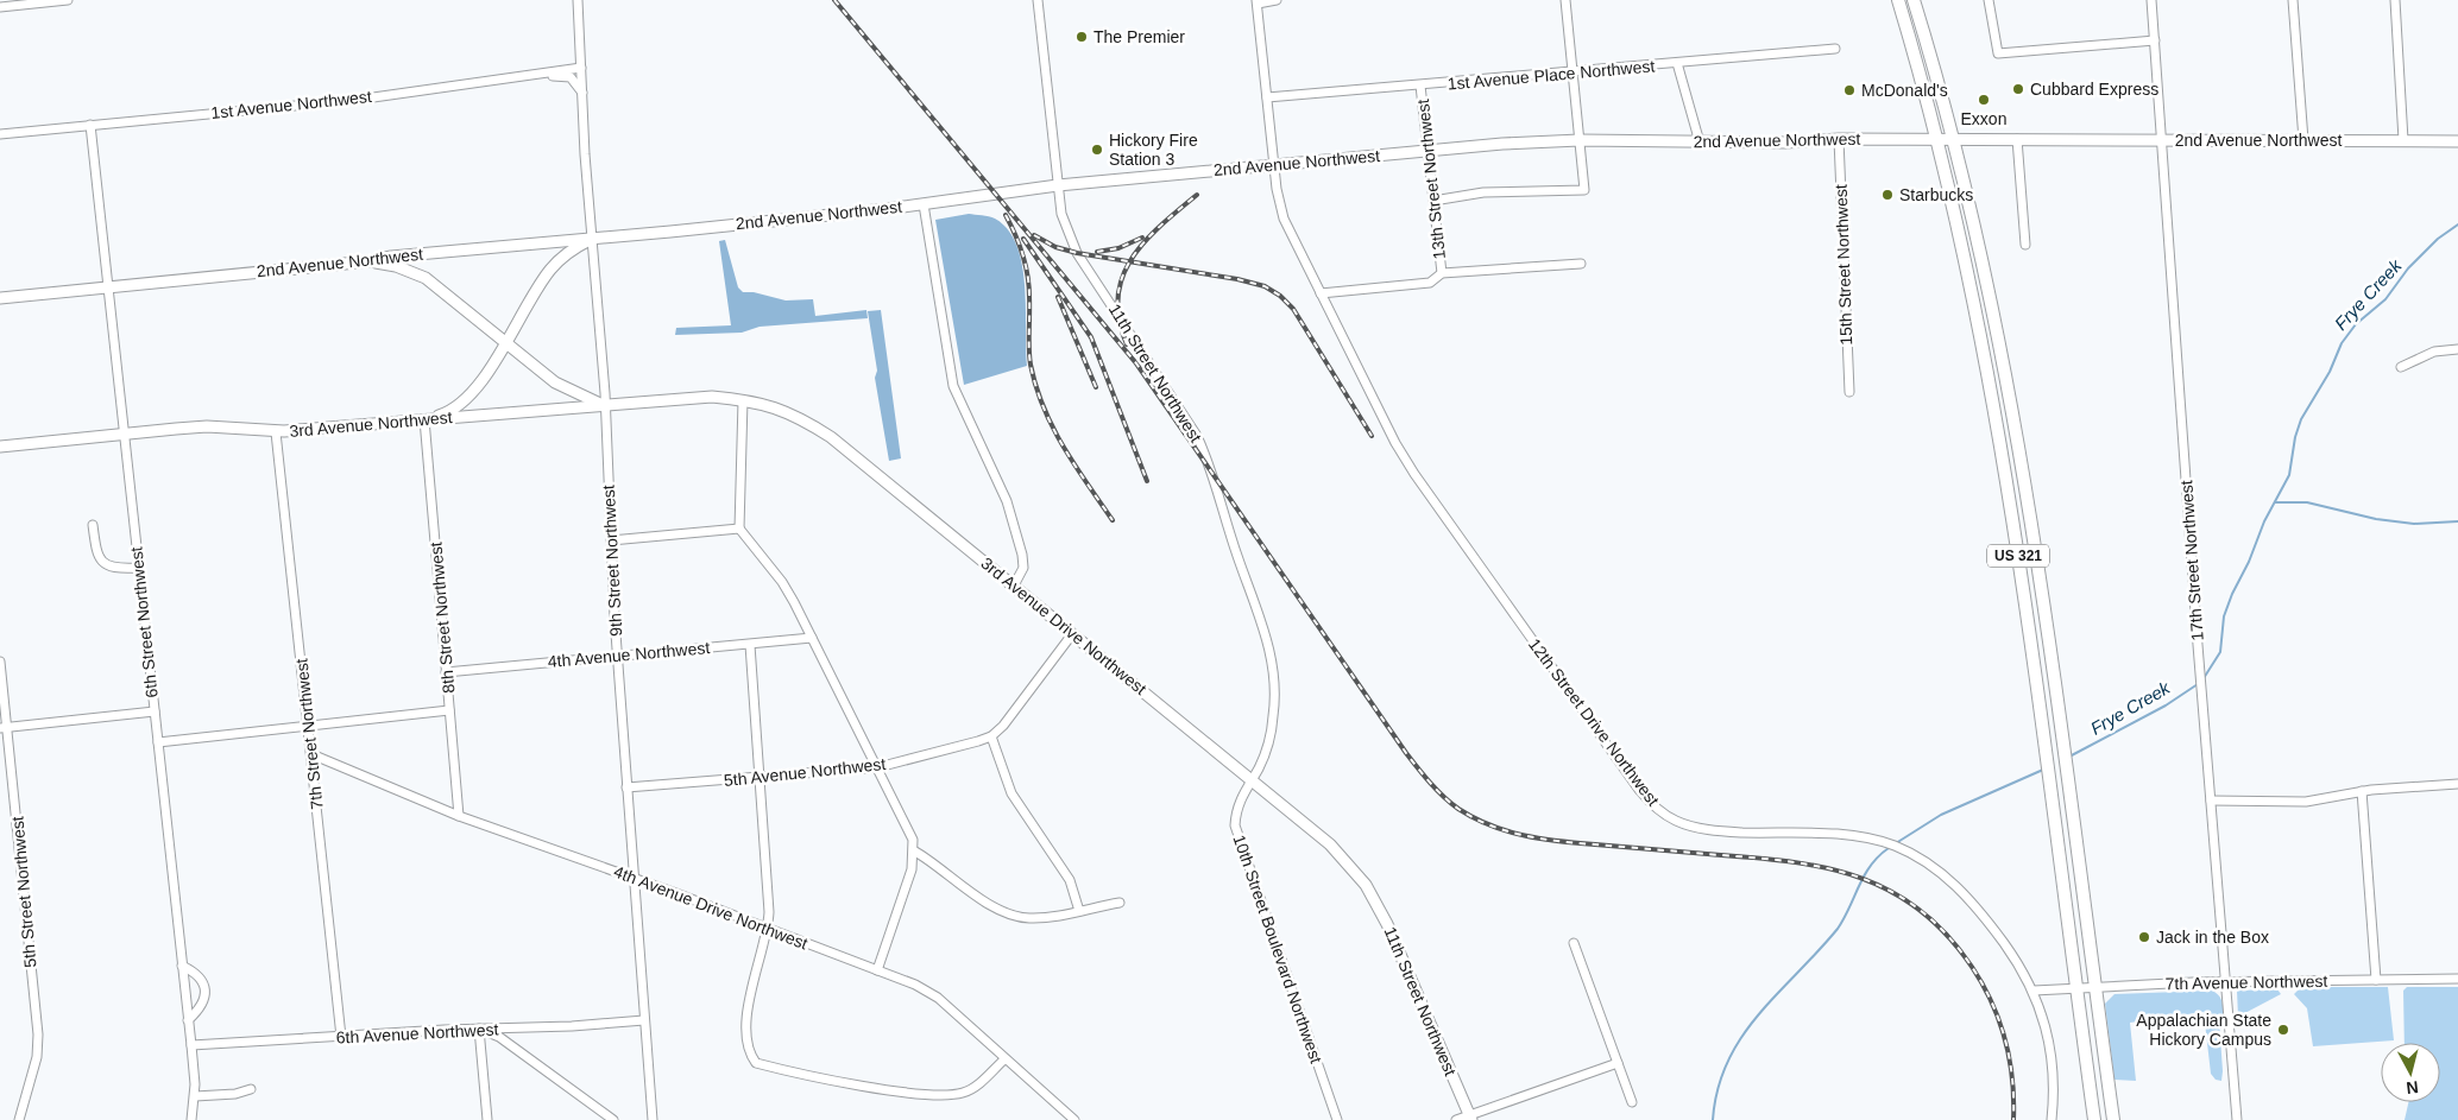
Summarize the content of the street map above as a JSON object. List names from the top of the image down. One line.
{"streets":{"highway":["US 321"],"main road":["2nd Avenue Northwest","11th Street Northwest","3rd Avenue Northwest","3rd Avenue Drive Northwest"],"street":["1st Avenue Place Northwest","1st Avenue Northwest","13th Street Northwest","15th Street Northwest","9th Street Northwest","17th Street Northwest","8th Street Northwest","6th Street Northwest","4th Avenue Northwest","12th Street Drive Northwest","7th Street Northwest","5th Avenue Northwest","5th Street Northwest","4th Avenue Drive Northwest","10th Street Boulevard Northwest","7th Avenue Northwest","6th Avenue Northwest"]},"crossings":[["1st Avenue Place Northwest","13th Street Northwest"],["1st Avenue Place Northwest","12th Street Drive Northwest"],["1st Avenue Northwest","9th Street Northwest"],["1st Avenue Northwest","6th Street Northwest"],["2nd Avenue Northwest","13th Street Northwest"],["2nd Avenue Northwest","15th Street Northwest"],["2nd Avenue Northwest","11th Street Northwest"],["2nd Avenue Northwest","US 321"],["2nd Avenue Northwest","9th Street Northwest"],["2nd Avenue Northwest","17th Street Northwest"],["2nd Avenue Northwest","6th Street Northwest"],["2nd Avenue Northwest","12th Street Drive Northwest"],["11th Street Northwest","3rd Avenue Drive Northwest"],["11th Street Northwest","10th Street Boulevard Northwest"],["3rd Avenue Northwest","9th Street Northwest"],["3rd Avenue Northwest","8th Street Northwest"],["3rd Avenue Northwest","6th Street Northwest"],["3rd Avenue Northwest","3rd Avenue Drive Northwest"],["3rd Avenue Northwest","7th Street Northwest"],["US 321","7th Avenue Northwest"],["9th Street Northwest","4th Avenue Northwest"],["9th Street Northwest","5th Avenue Northwest"],["9th Street Northwest","4th Avenue Drive Northwest"],["9th Street Northwest","6th Avenue Northwest"],["17th Street Northwest","7th Avenue Northwest"],["8th Street Northwest","4th Avenue Northwest"],["8th Street Northwest","4th Avenue Drive Northwest"],["6th Street Northwest","6th Avenue Northwest"],["3rd Avenue Drive Northwest","5th Avenue Northwest"],["3rd Avenue Drive Northwest","10th Street Boulevard Northwest"],["12th Street Drive Northwest","7th Avenue Northwest"],["7th Street Northwest","4th Avenue Drive Northwest"],["7th Street Northwest","6th Avenue Northwest"]],"water":["Frye Creek"],"places":["The Premier","Cubbard Express","McDonald's","Exxon","Hickory Fire Station 3","Starbucks","Jack in the Box","Appalachian State Hickory Campus"],"north":"bottom"}
